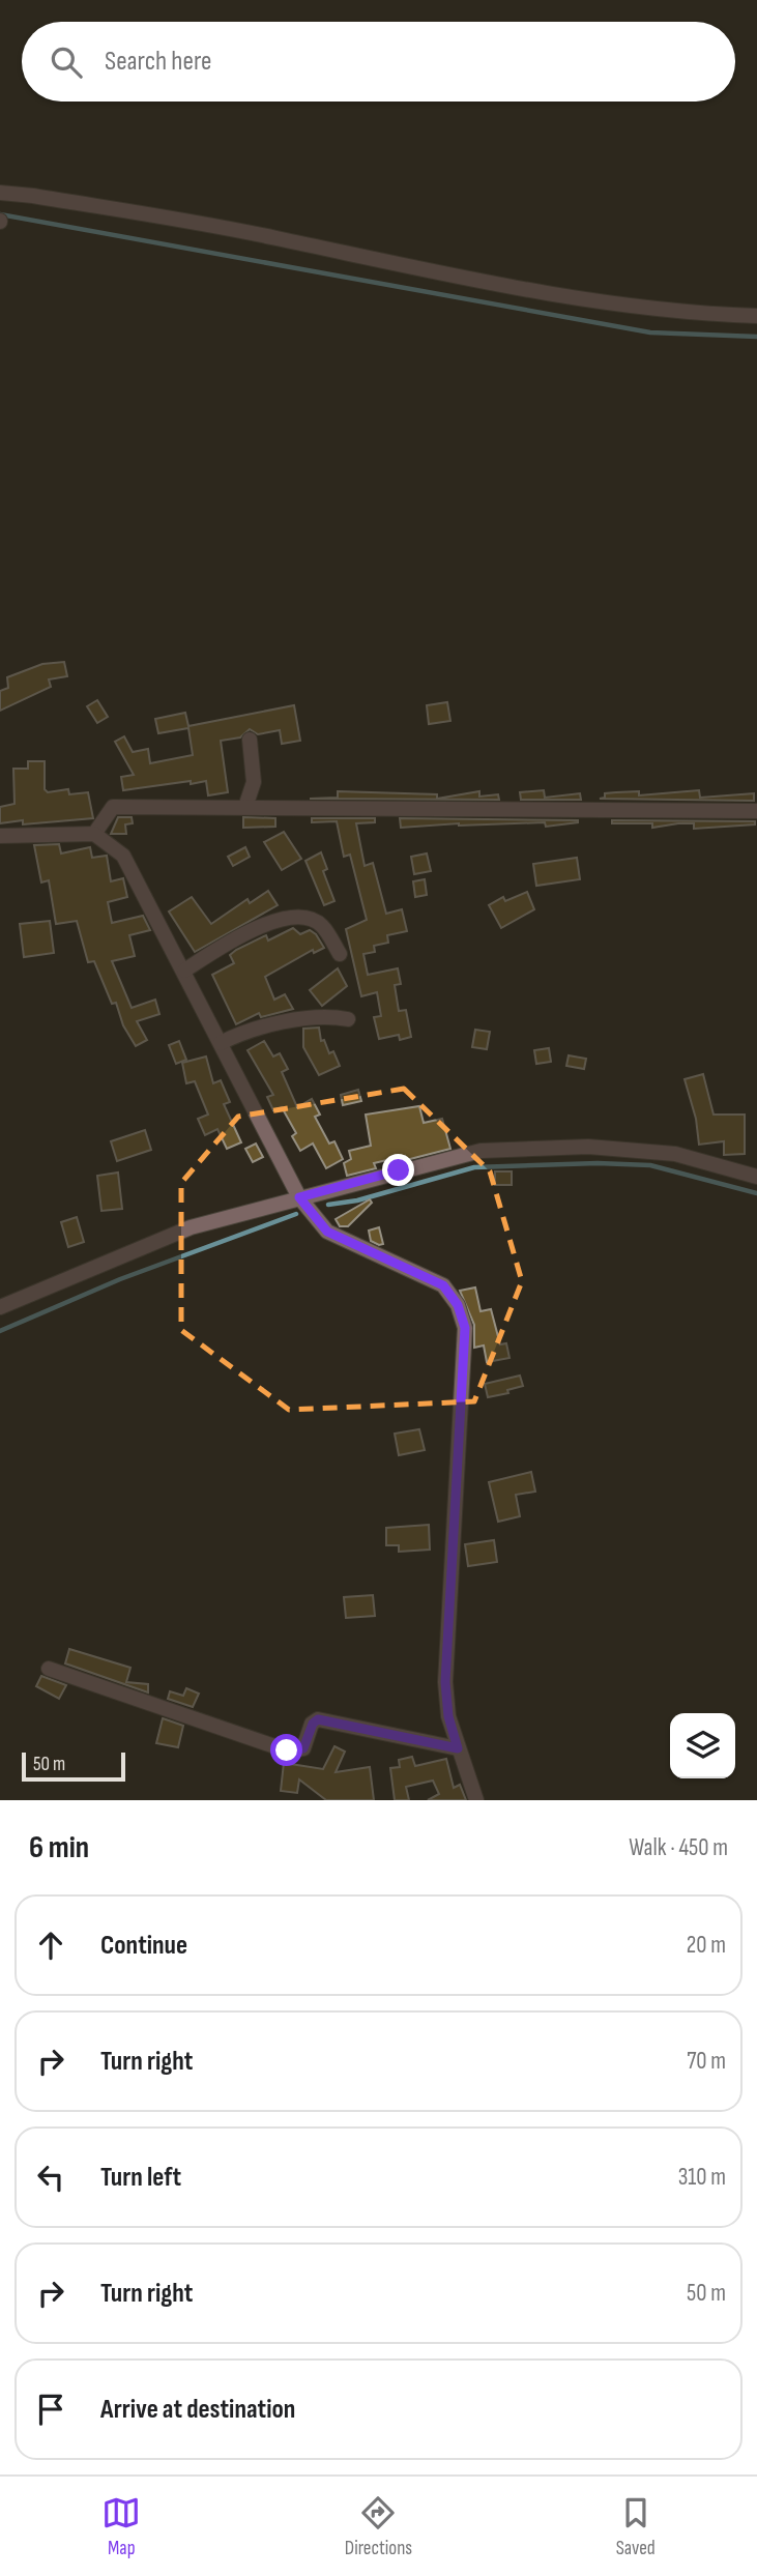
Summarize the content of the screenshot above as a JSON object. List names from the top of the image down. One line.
{"scale_bar":"50 m","page":{"search":"Search here","scale":"50 m","heading":["6 min","Walk · 450 m"],"list":[["Continue","20 m"],["Turn right","70 m"],["Turn left","310 m"],["Turn right","50 m"],"Arrive at destination"],"nav":["Map","Directions","Saved"]}}
